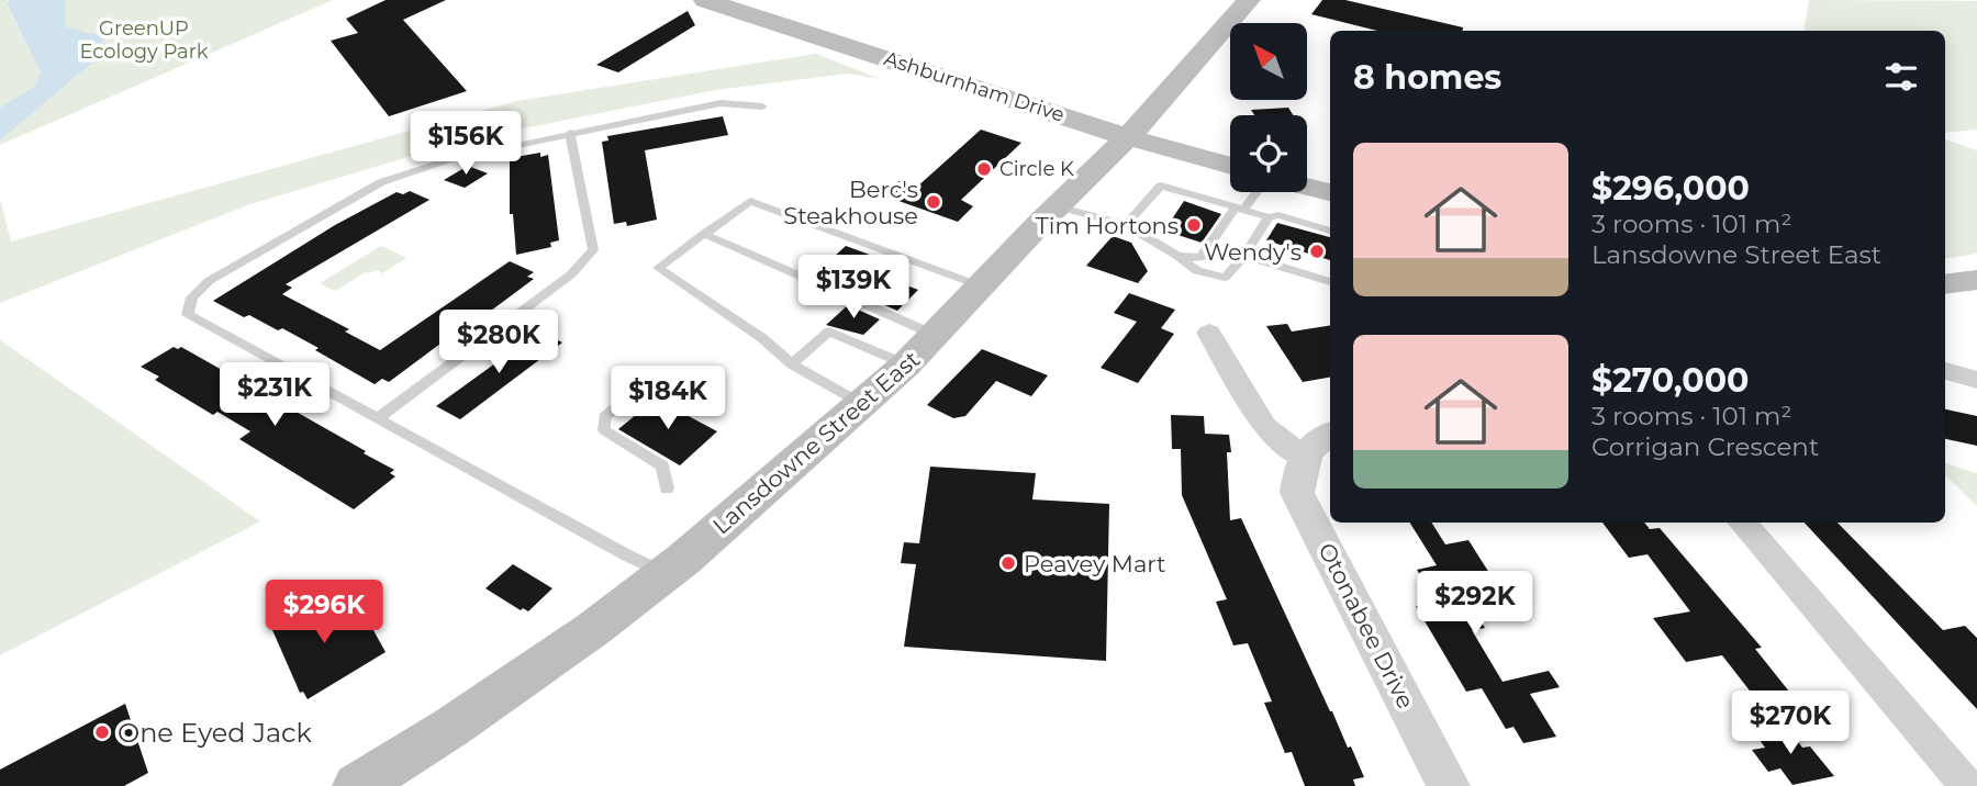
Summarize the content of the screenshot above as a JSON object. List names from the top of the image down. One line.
{"streets":{"main road":["Ashburnham Drive","Lansdowne Street East"],"street":["Otonabee Drive"]},"crossings":[["Ashburnham Drive","Lansdowne Street East"]],"parks":["GreenUP Ecology Park"],"places":["Circle K","Berc's Steakhouse","Tim Hortons","Wendy's","Peavey Mart","One Eyed Jack"],"north":"top left","page":{"heading":"8 homes","price":["$156K","$139K","$280K","$231K","$184K","$292K","$296K","$270K"],"list":[{"name":"$296,000","note":"3 rooms · 101 m² · Lansdowne Street East"},{"name":"$270,000","note":"3 rooms · 101 m² · Corrigan Crescent"}]}}
